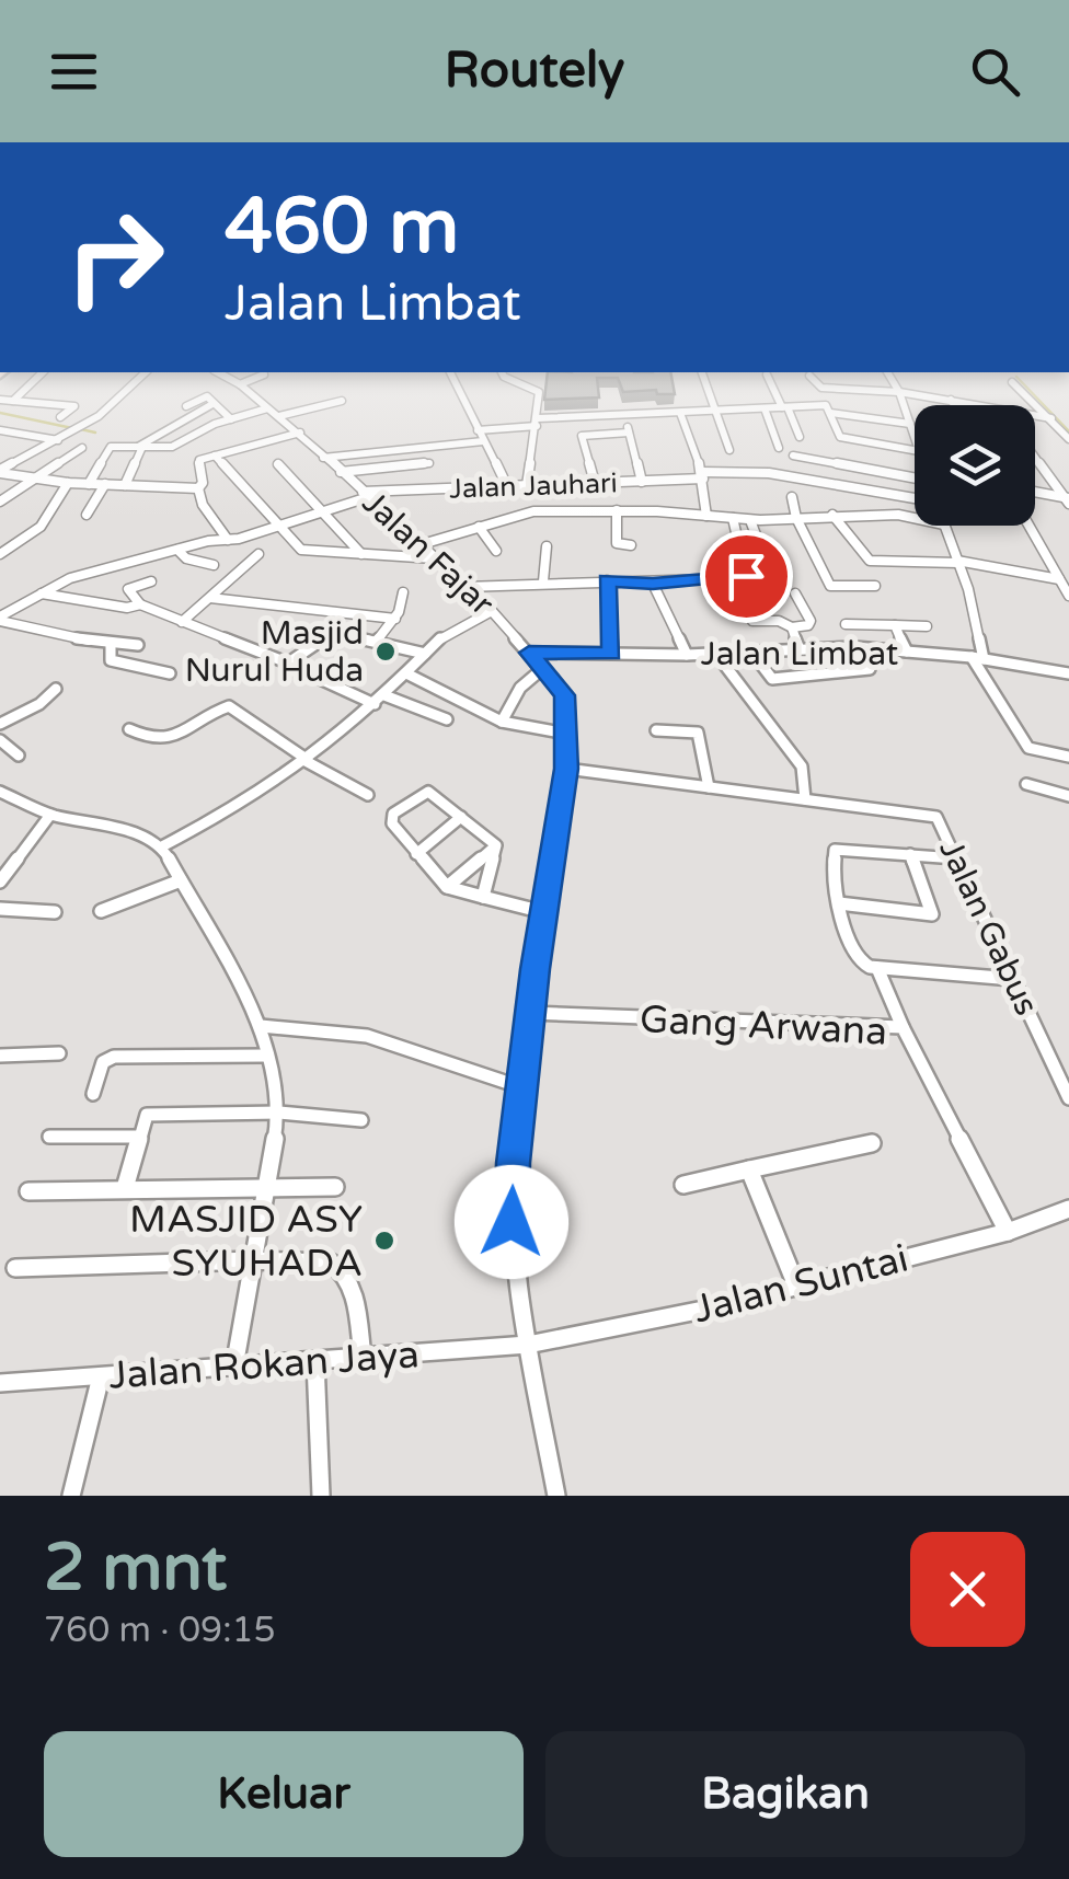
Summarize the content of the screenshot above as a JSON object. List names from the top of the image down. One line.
{"streets":{"street":["Jalan Jauhari","Jalan Fajar","Jalan Limbat","Jalan Gabus","Gang Arwana","Jalan Suntai","Jalan Rokan Jaya"]},"crossings":[["Jalan Jauhari","Jalan Fajar"],["Jalan Fajar","Jalan Limbat"],["Jalan Fajar","Jalan Gabus"],["Jalan Fajar","Gang Arwana"],["Jalan Fajar","Jalan Suntai"],["Jalan Fajar","Jalan Rokan Jaya"],["Gang Arwana","Jalan Suntai"],["Jalan Suntai","Jalan Rokan Jaya"]],"places":["Masjid Nurul Huda","MASJID ASY SYUHADA"],"page":{"header":"Routely","turn":["460 m","Jalan Limbat"],"heading":["2 mnt","760 m · 09:15"],"buttons":["Keluar","Bagikan"]}}
